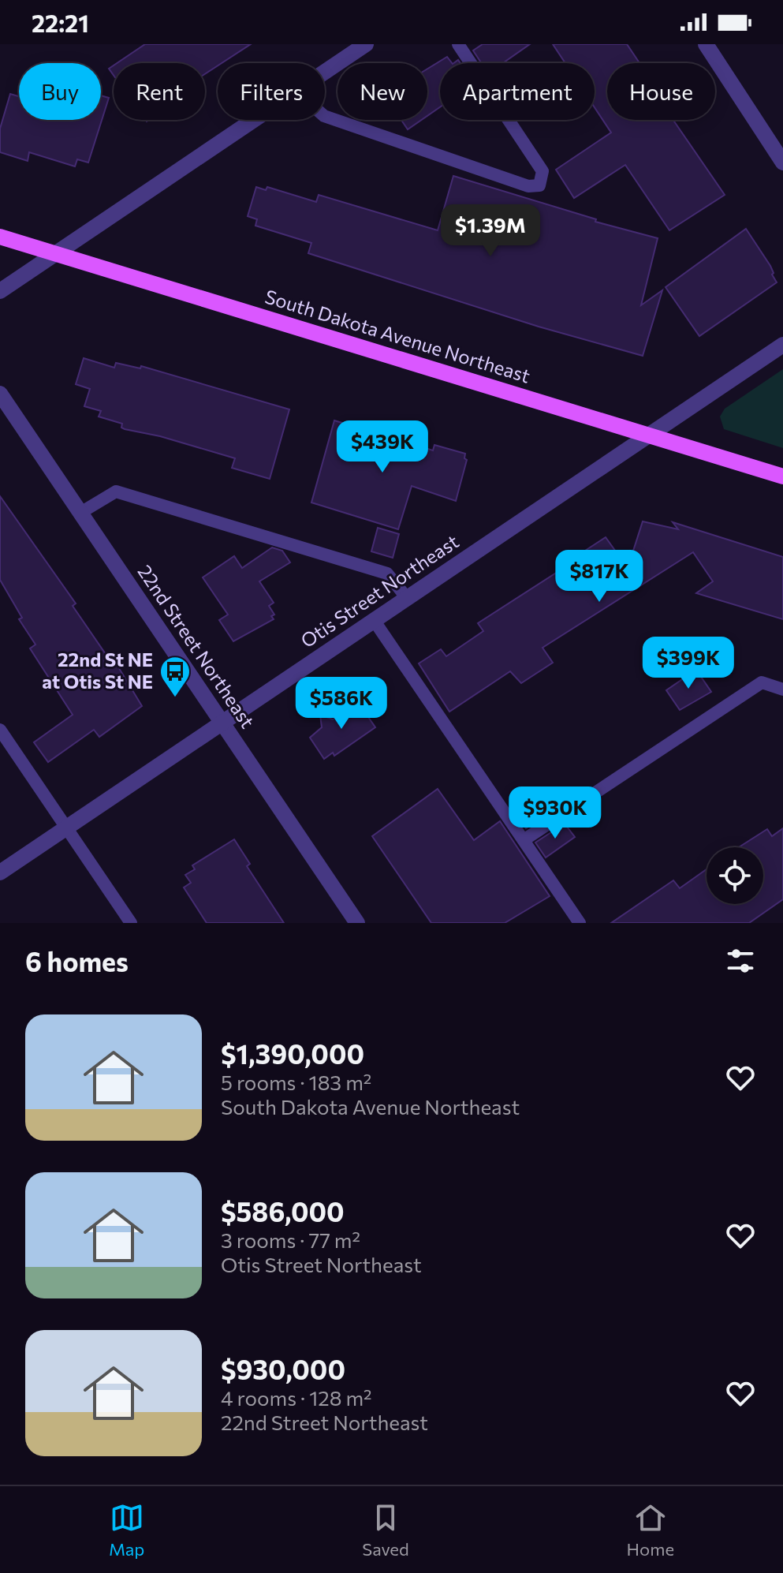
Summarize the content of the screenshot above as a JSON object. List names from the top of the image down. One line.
{"streets":{"main road":["South Dakota Avenue Northeast"],"street":["Otis Street Northeast","22nd Street Northeast"]},"crossings":[["South Dakota Avenue Northeast","Otis Street Northeast"],["Otis Street Northeast","22nd Street Northeast"]],"places":{"bus stop":["22nd St NE at Otis St NE"]},"page":{"status":"22:21","chip":["Buy","Rent","Filters","New","Apartment","House"],"price":["$1.39M","$439K","$817K","$399K","$586K","$930K"],"heading":"6 homes","list":[{"name":"$1,390,000","note":"5 rooms · 183 m² · South Dakota Avenue Northeast"},{"name":"$586,000","note":"3 rooms · 77 m² · Otis Street Northeast"},{"name":"$930,000","note":"4 rooms · 128 m² · 22nd Street Northeast"}],"tabs":["Map","Saved","Home"]}}
